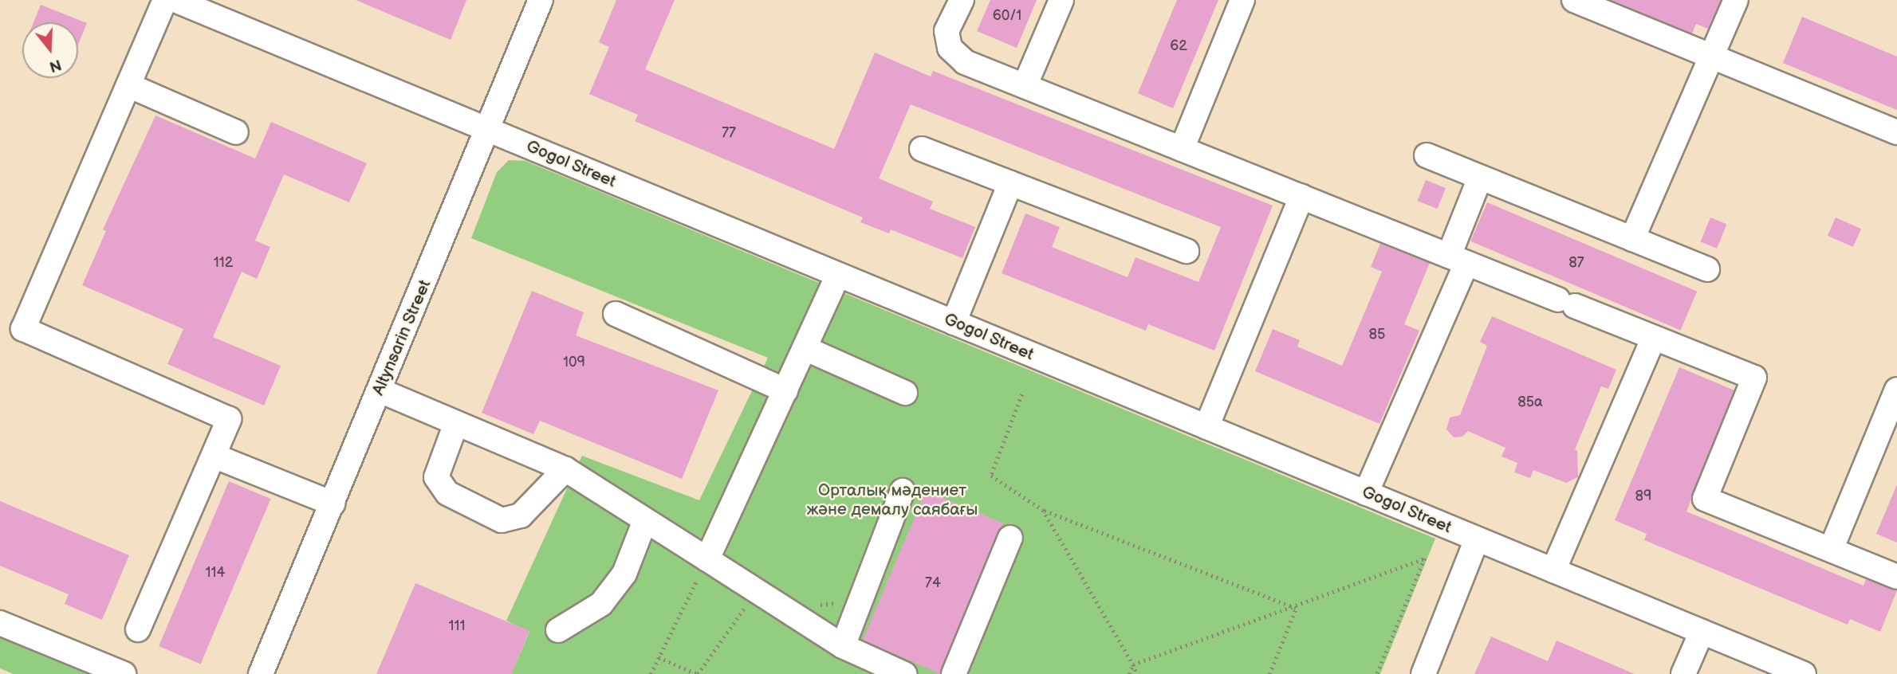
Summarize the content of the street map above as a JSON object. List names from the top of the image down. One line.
{"streets":{"street":["Gogol Street","Altynsarin Street"]},"crossings":[["Gogol Street","Altynsarin Street"]],"parks":["Орталық мәдениет және демалу саябағы"],"house_numbers":["60/1","62","77","112","87","85","109","85а","89","114","74","111"],"north":"bottom"}
